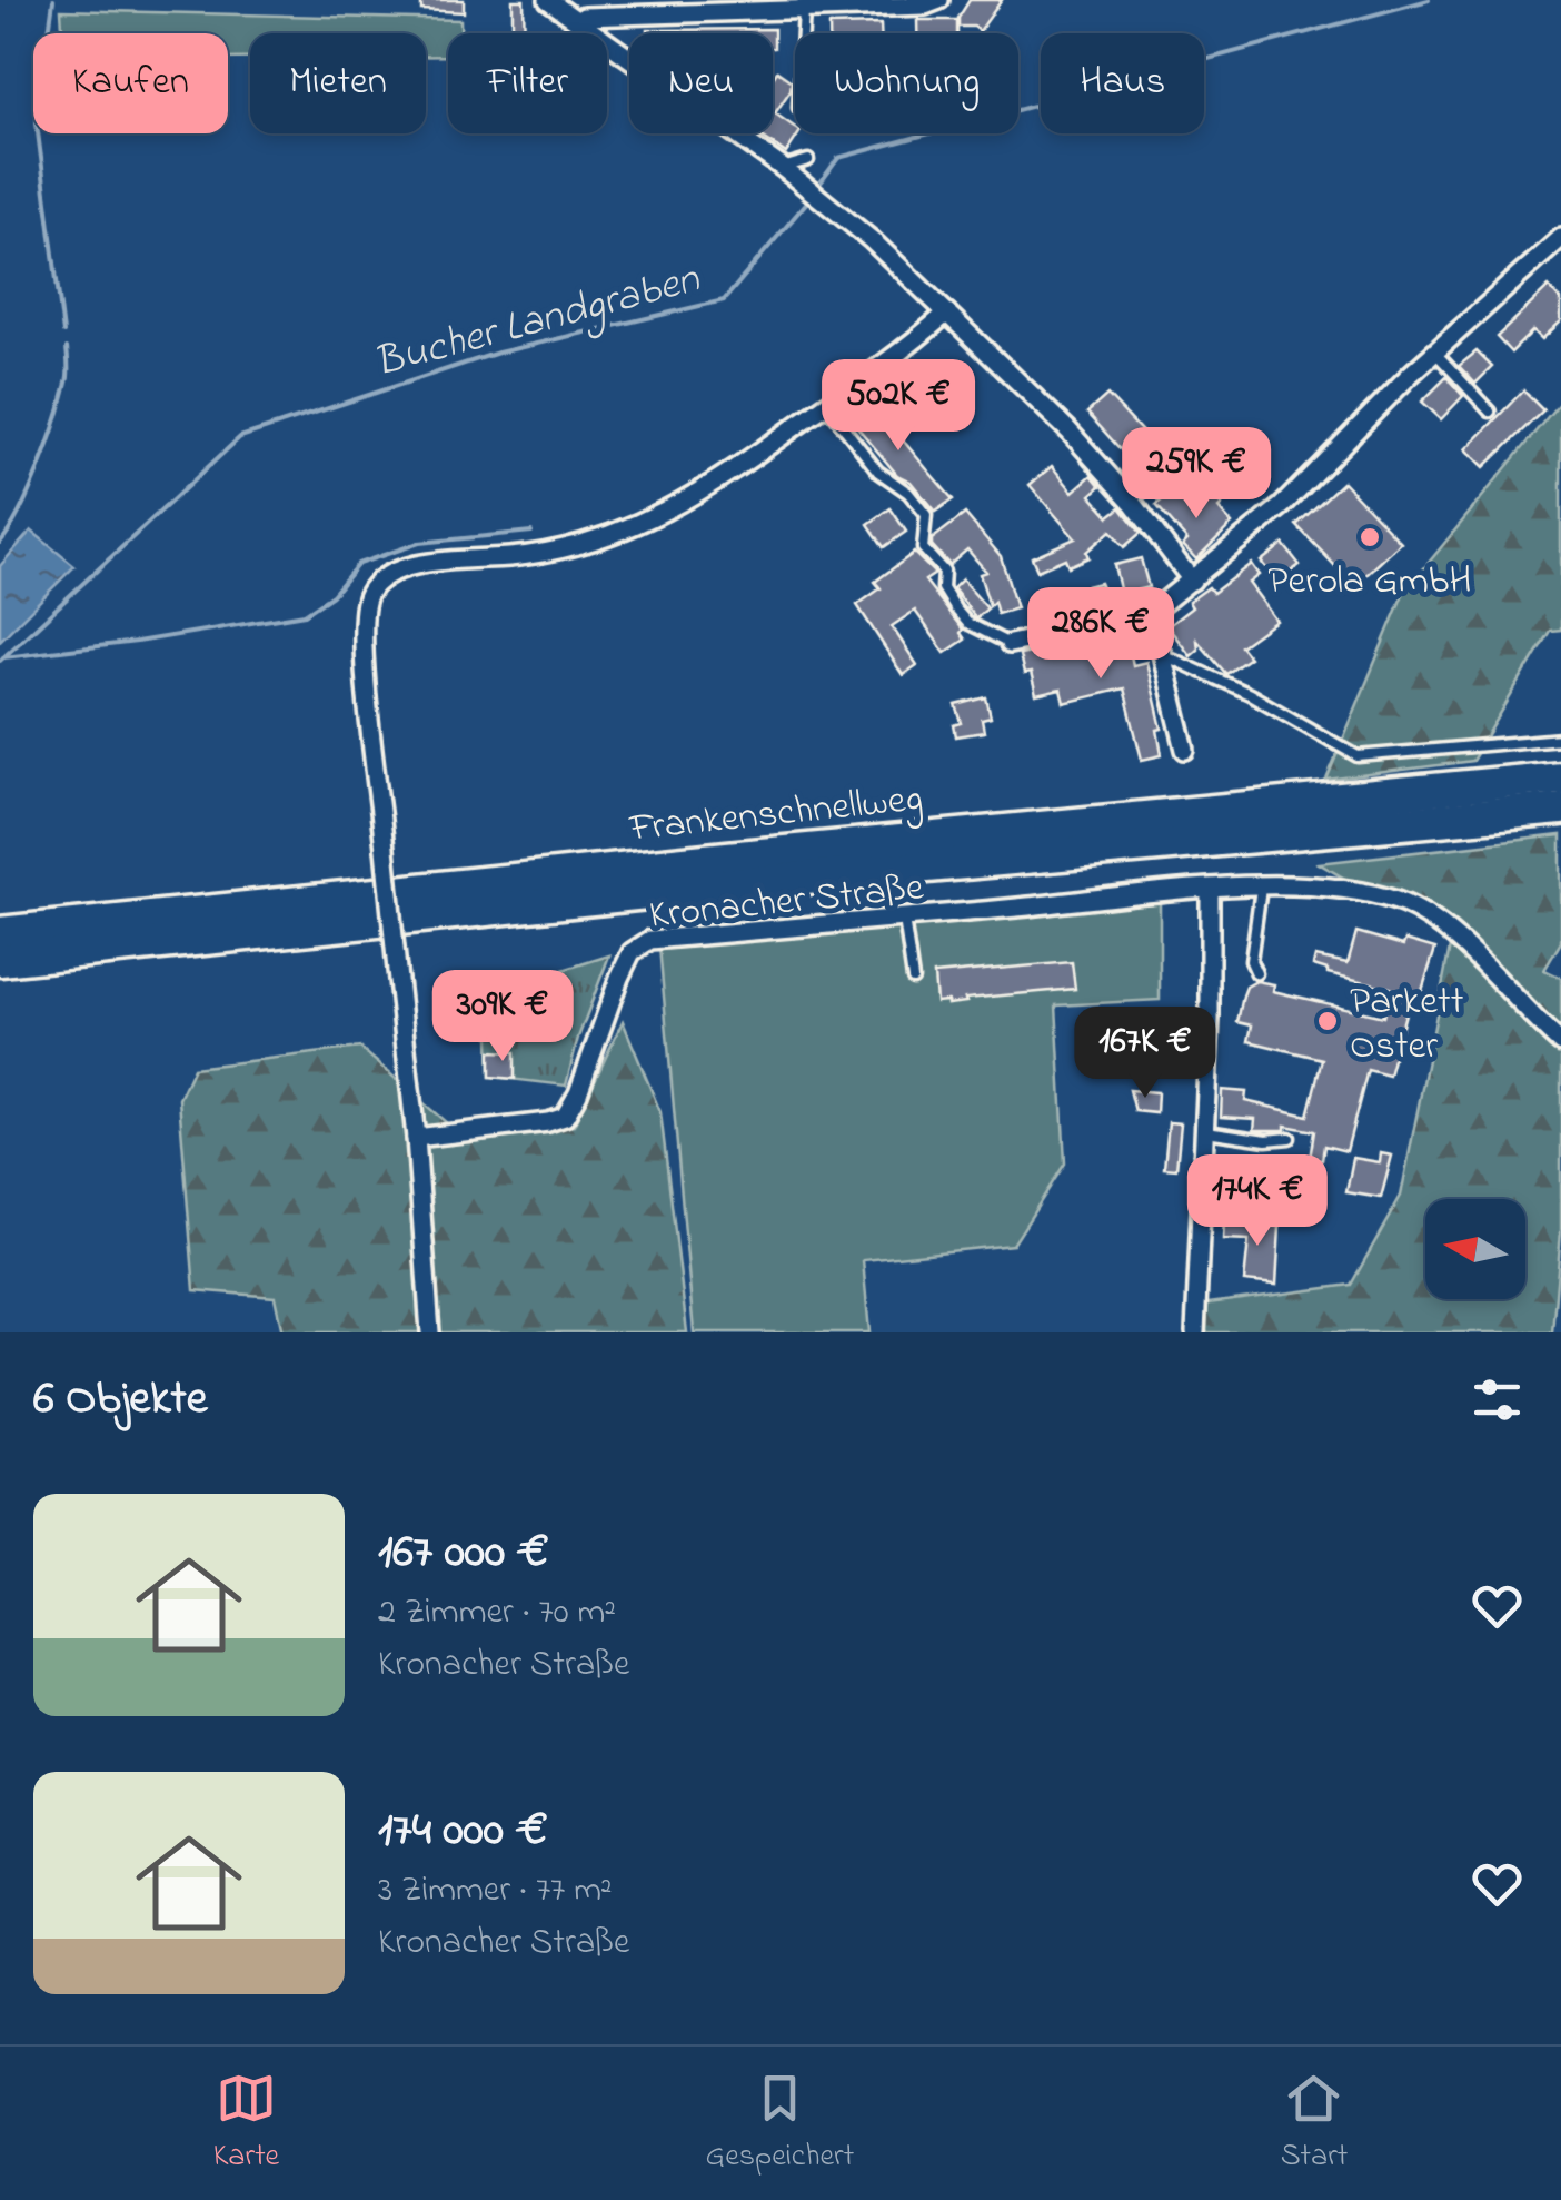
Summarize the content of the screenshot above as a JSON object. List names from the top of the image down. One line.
{"streets":{"highway":["Frankenschnellweg"],"street":["Kronacher Straße"]},"water":["Bucher Landgraben"],"places":["Perola GmbH","Parkett Oster"],"north":"left","page":{"chip":["Kaufen","Mieten","Filter","Neu","Wohnung","Haus"],"price":["502K €","259K €","286K €","309K €","167K €","174K €"],"heading":"6 Objekte","list":[{"name":"167 000 €","note":"2 Zimmer · 70 m² · Kronacher Straße"},{"name":"174 000 €","note":"3 Zimmer · 77 m² · Kronacher Straße"}],"tabs":["Karte","Gespeichert","Start"]}}
